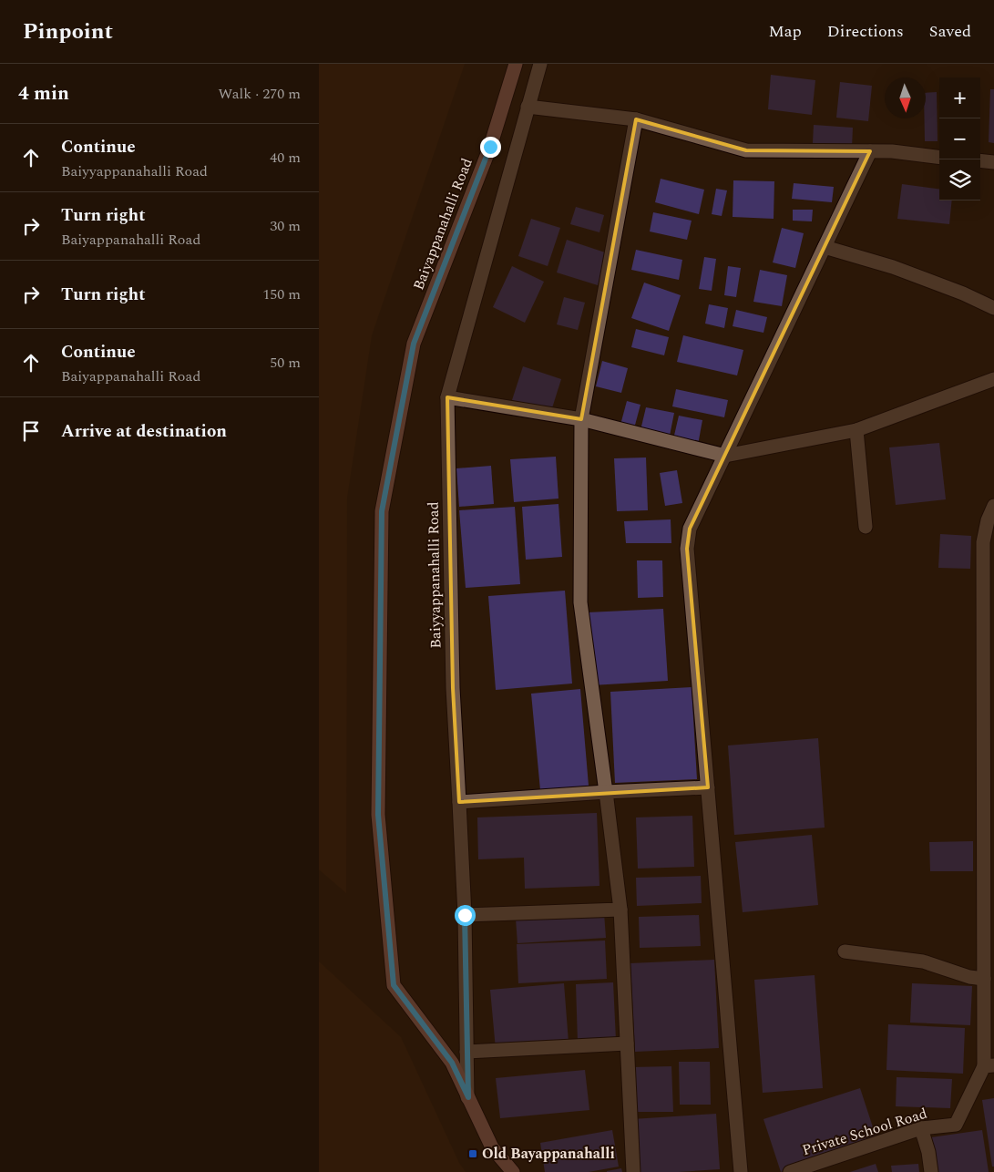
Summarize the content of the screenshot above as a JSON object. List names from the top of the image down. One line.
{"streets":{"street":["Baiyappanahalli Road","Baiyyappanahalli Road","Private School Road"]},"crossings":[["Baiyappanahalli Road","Baiyyappanahalli Road"]],"places":{"transit":["Old Bayappanahalli"]},"north":"bottom","page":{"header":"Pinpoint","nav":["Map","Directions","Saved"],"heading":["4 min","Walk · 270 m"],"map_buttons":["+","−"],"list":[["Continue","Baiyyappanahalli Road","40 m"],["Turn right","Baiyappanahalli Road","30 m"],["Turn right","150 m"],["Continue","Baiyappanahalli Road","50 m"],"Arrive at destination"]}}
